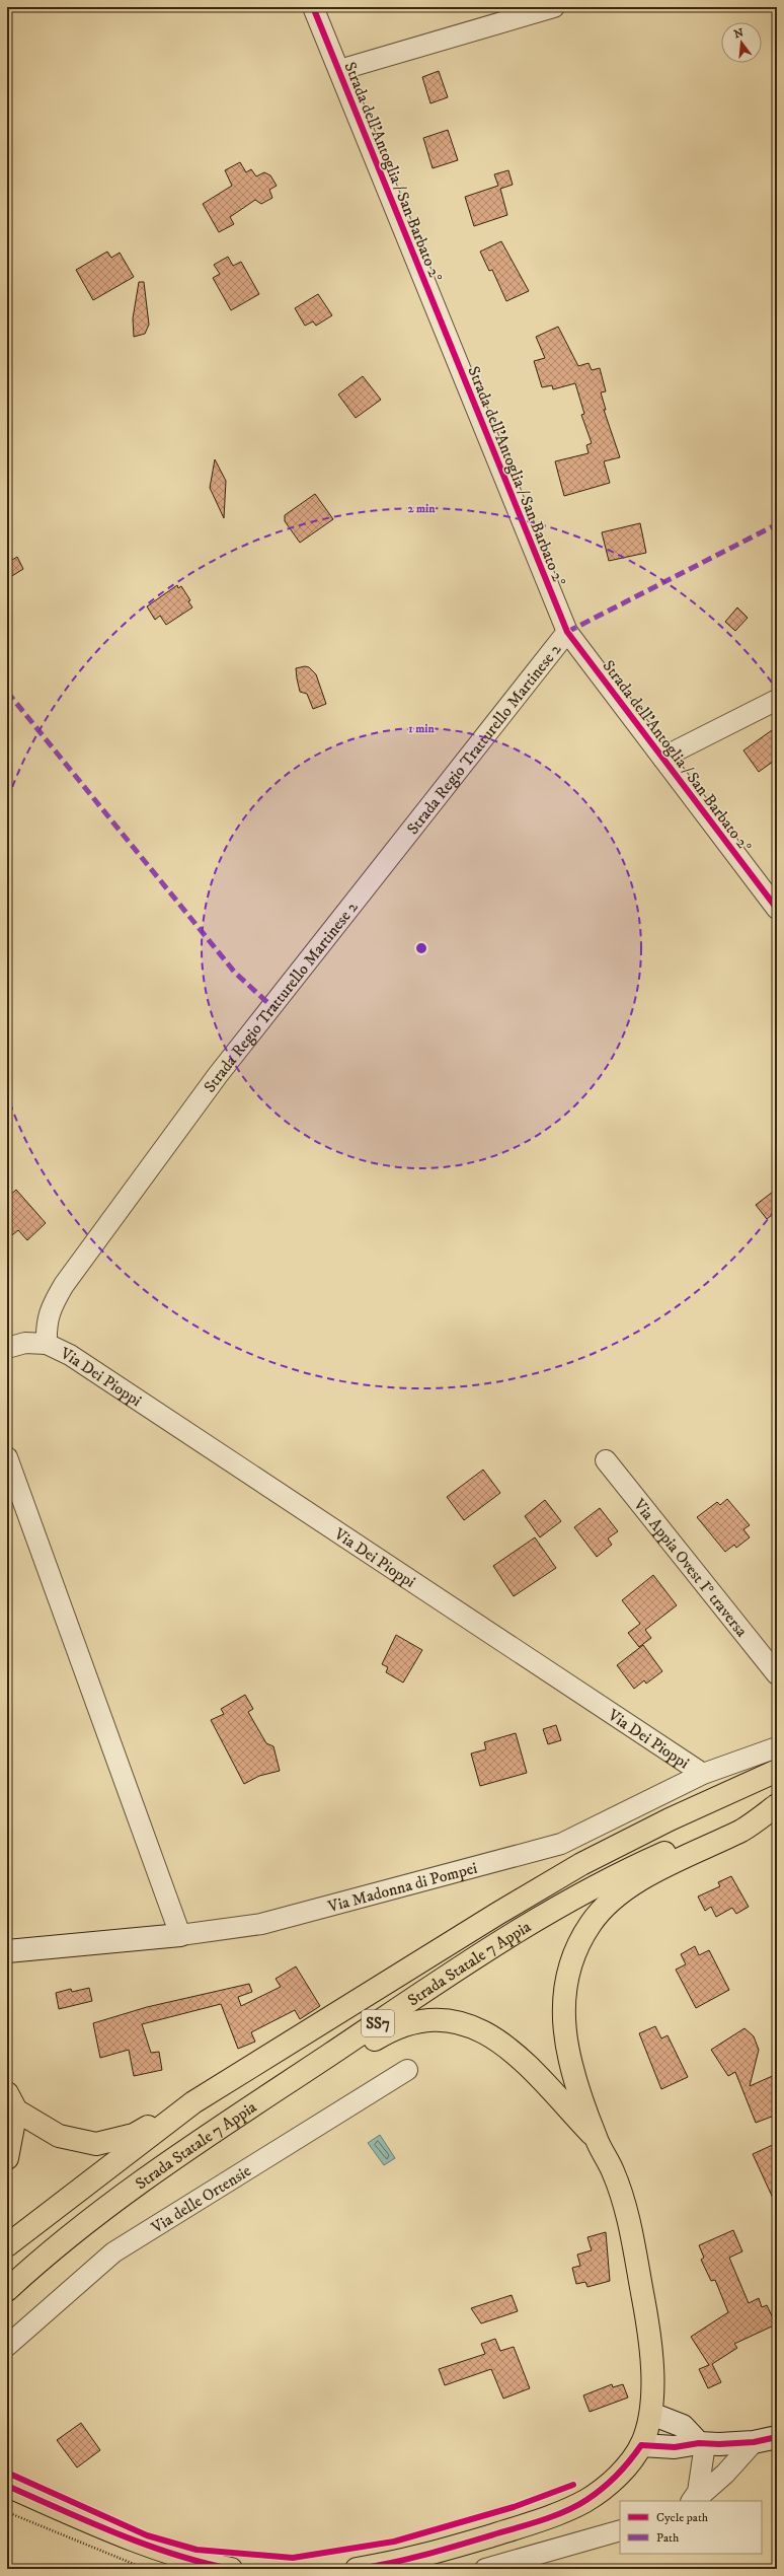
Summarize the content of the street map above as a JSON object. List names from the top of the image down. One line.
{"streets":{"highway":["Strada Statale 7 Appia","SS7"],"street":["Strada dell'Antoglia / San Barbato 2°","Strada Regio Tratturello Martinese 2","Via Dei Pioppi","Via Appia Ovest I° traversa","Via Madonna di Pompei","Via delle Ortensie"]},"crossings":[["Strada dell'Antoglia / San Barbato 2°","Strada Regio Tratturello Martinese 2"],["Strada Regio Tratturello Martinese 2","Via Dei Pioppi"],["Via Dei Pioppi","Via Madonna di Pompei"]],"legend":["Cycle path","Path"],"north":"top","rings":["2 min","1 min"]}
